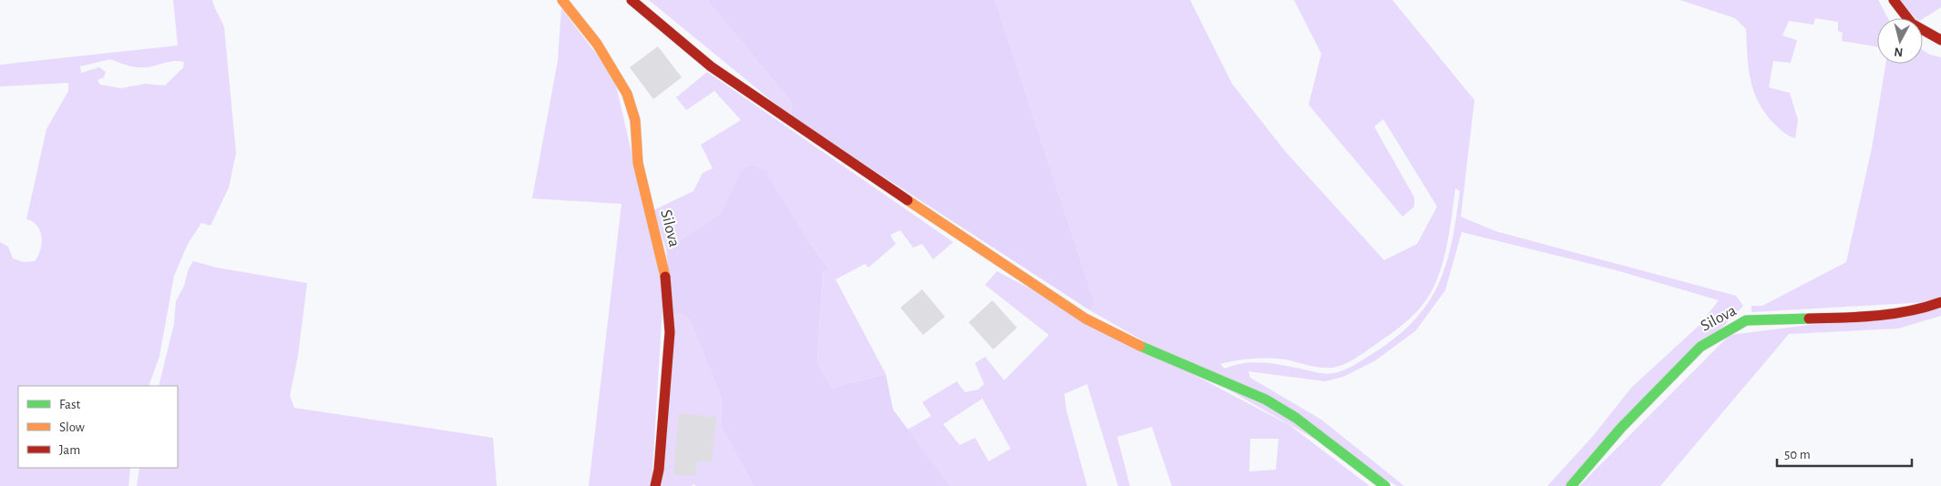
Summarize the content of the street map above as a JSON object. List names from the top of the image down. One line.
{"streets":{"street":["Silova"]},"legend":["Fast","Slow","Jam"],"scale_bar":"50 m","north":"bottom"}
